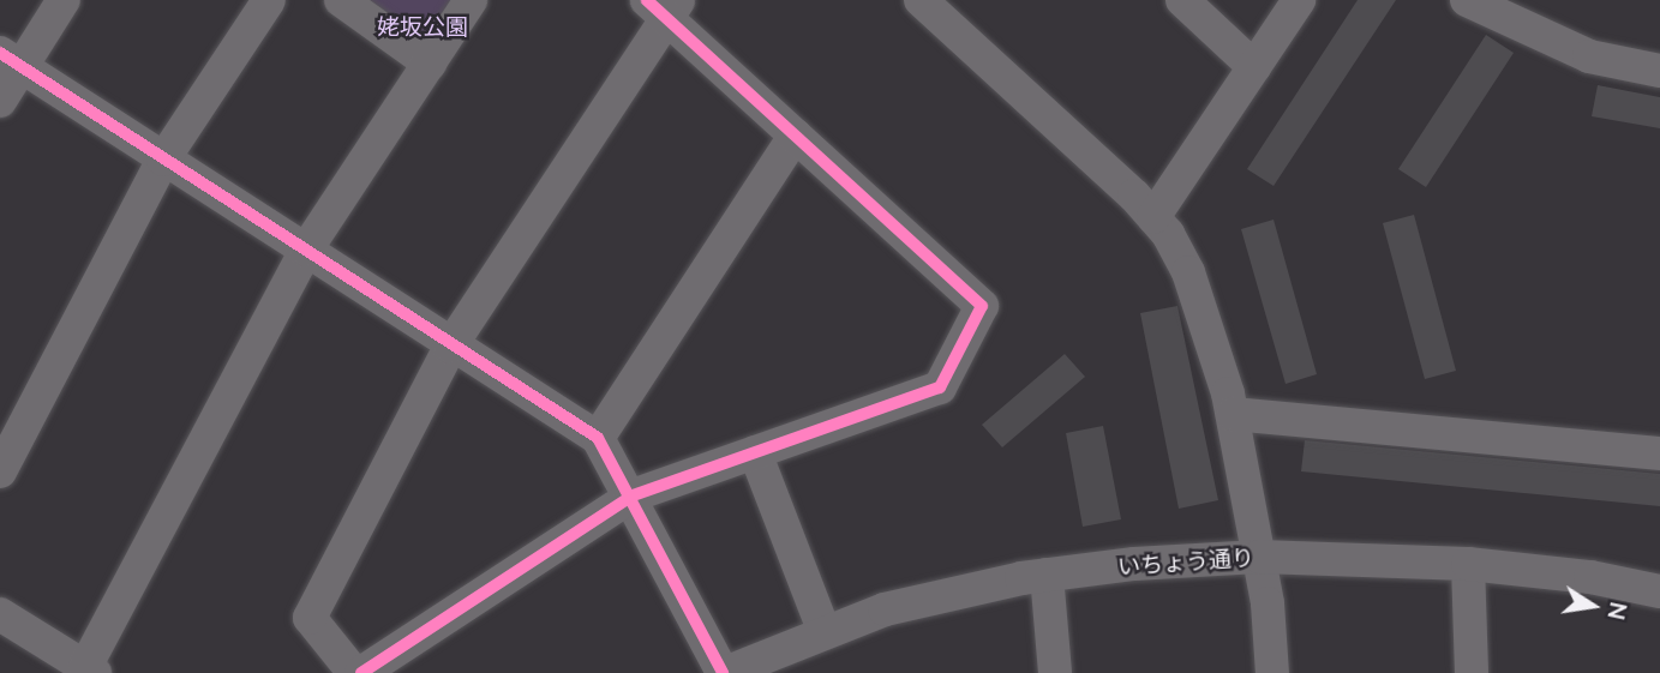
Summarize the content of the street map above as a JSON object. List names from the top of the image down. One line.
{"streets":{"street":["いちょう通り"]},"parks":["姥坂公園"],"north":"right"}
